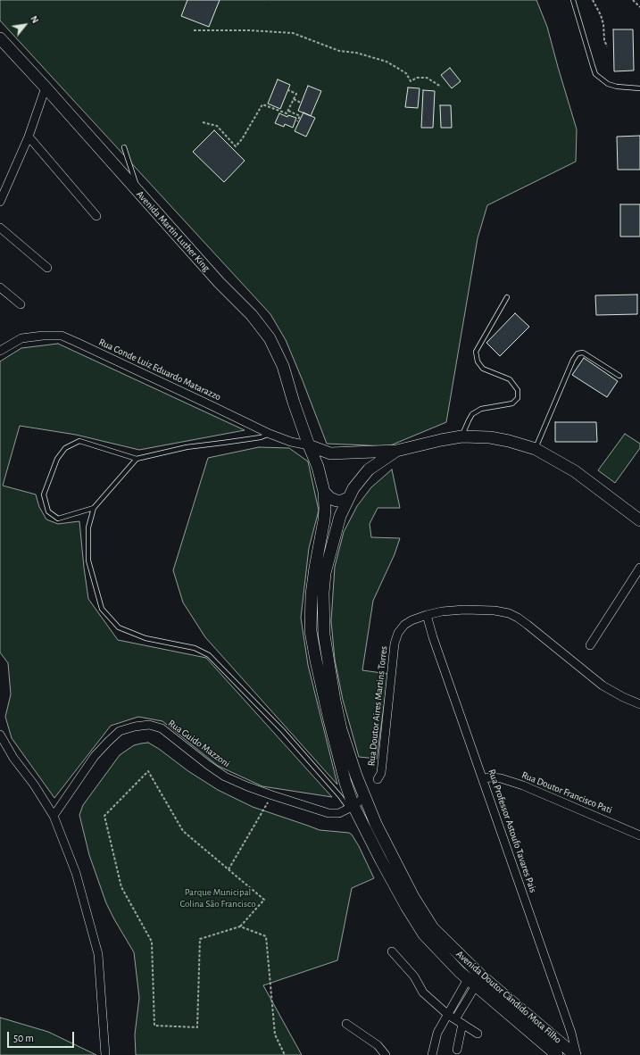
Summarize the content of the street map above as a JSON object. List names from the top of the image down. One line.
{"streets":{"main road":["Avenida Martin Luther King","Avenida Doutor Cândido Mota Filho"],"street":["Rua Conde Luiz Eduardo Matarazzo","Rua Doutor Aires Martins Torres","Rua Guido Mazzoni","Rua Doutor Francisco Pati","Rua Professor Astoufo Tavares Pais"]},"crossings":[["Avenida Martin Luther King","Rua Conde Luiz Eduardo Matarazzo"],["Avenida Martin Luther King","Avenida Doutor Cândido Mota Filho"],["Rua Doutor Aires Martins Torres","Rua Professor Astoufo Tavares Pais"],["Rua Guido Mazzoni","Avenida Doutor Cândido Mota Filho"],["Rua Doutor Francisco Pati","Rua Professor Astoufo Tavares Pais"],["Rua Professor Astoufo Tavares Pais","Avenida Doutor Cândido Mota Filho"]],"parks":["Parque Municipal Colina São Francisco"],"scale_bar":"50 m","north":"top right"}
